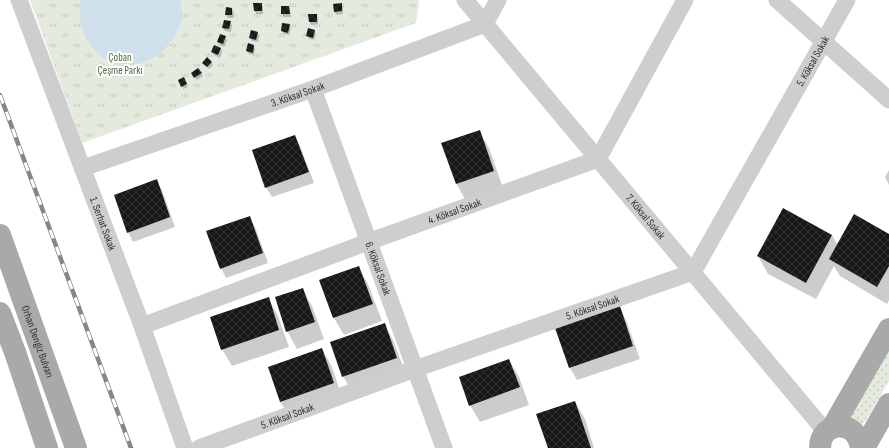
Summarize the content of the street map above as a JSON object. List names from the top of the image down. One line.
{"streets":{"main road":["Orhan Dengiz Bulvarı"],"street":["5. Köksal Sokak","3. Köksal Sokak","4. Köksal Sokak","7. Köksal Sokak","1. Serhat Sokak","6. Köksal Sokak"]},"crossings":[["5. Köksal Sokak","7. Köksal Sokak"],["5. Köksal Sokak","6. Köksal Sokak"],["3. Köksal Sokak","7. Köksal Sokak"],["3. Köksal Sokak","1. Serhat Sokak"],["3. Köksal Sokak","6. Köksal Sokak"],["4. Köksal Sokak","7. Köksal Sokak"],["4. Köksal Sokak","1. Serhat Sokak"],["4. Köksal Sokak","6. Köksal Sokak"]],"parks":["Çoban Çeşme Parkı"]}
